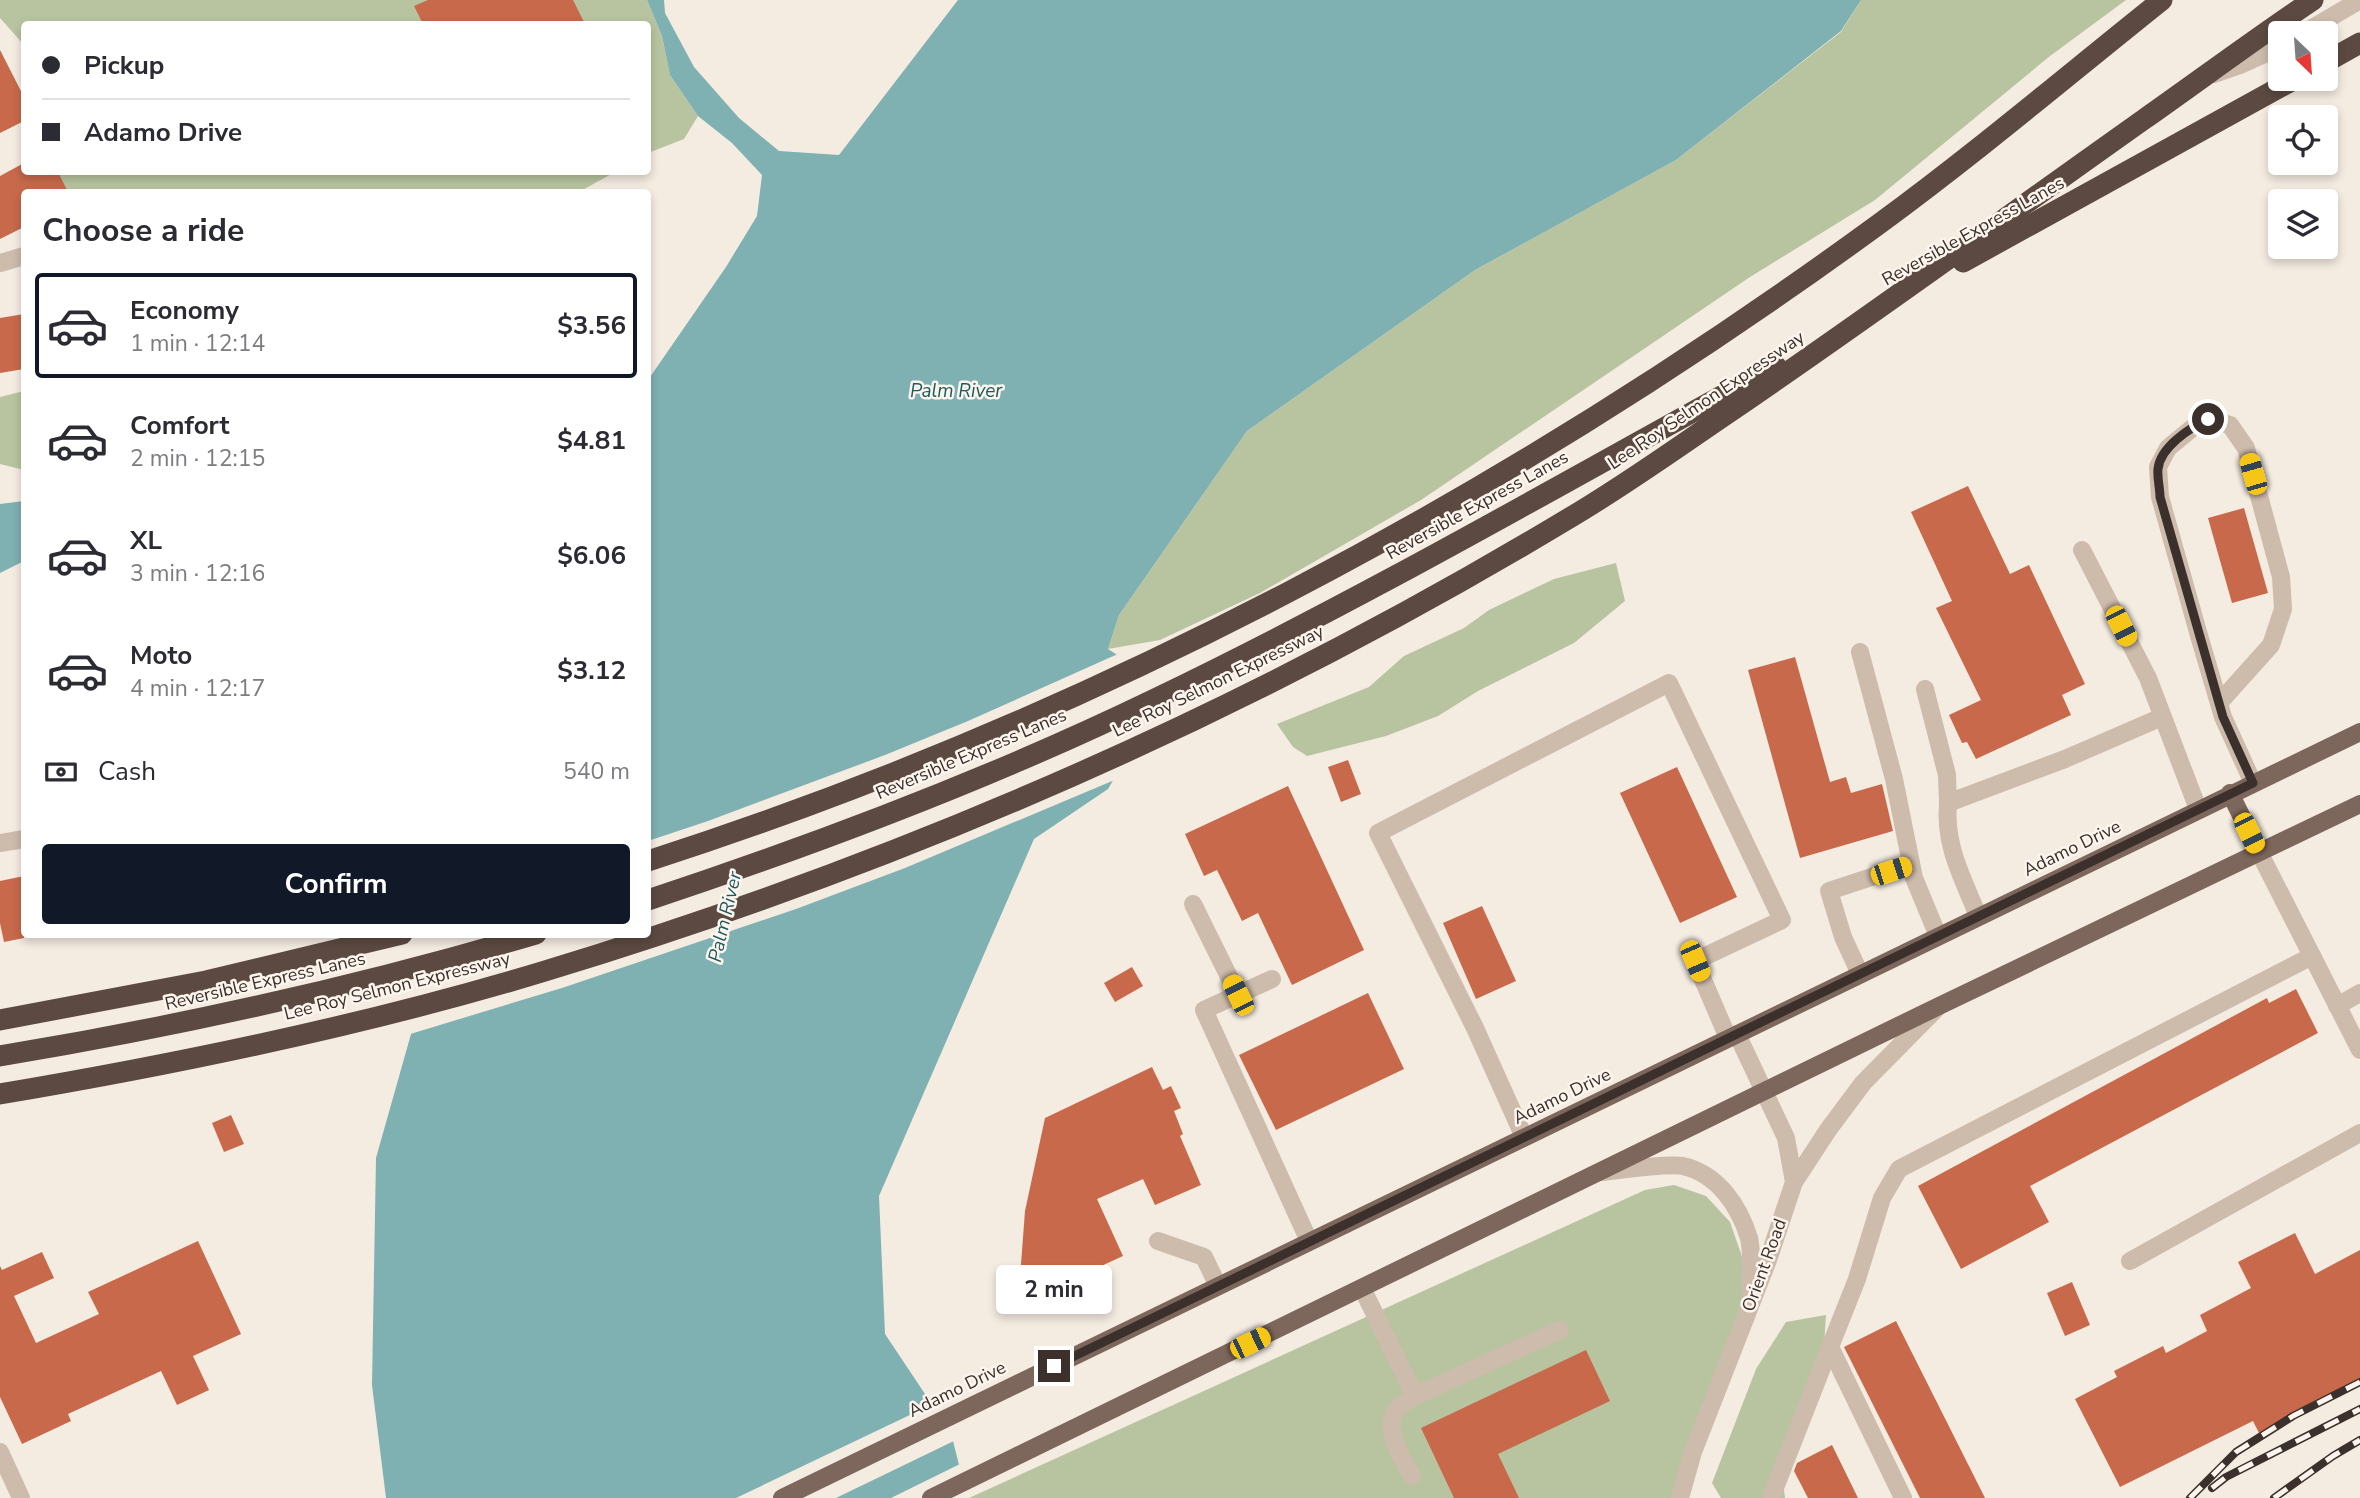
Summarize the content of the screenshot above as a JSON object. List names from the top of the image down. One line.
{"streets":{"highway":["Reversible Express Lanes","Lee Roy Selmon Expressway"],"main road":["Adamo Drive"],"street":["Orient Road"]},"water":["Palm River"],"north":"bottom right","page":{"banner":["Pickup","Adamo Drive"],"heading":"Choose a ride","list":[{"name":"Economy","note":"1 min · 12:14","value":"$3.56"},{"name":"Comfort","note":"2 min · 12:15","value":"$4.81"},{"name":"XL","note":"3 min · 12:16","value":"$6.06"},{"name":"Moto","note":"4 min · 12:17","value":"$3.12"}],"pay":["Cash","540 m"],"buttons":"Confirm","bubble":"2 min"}}
